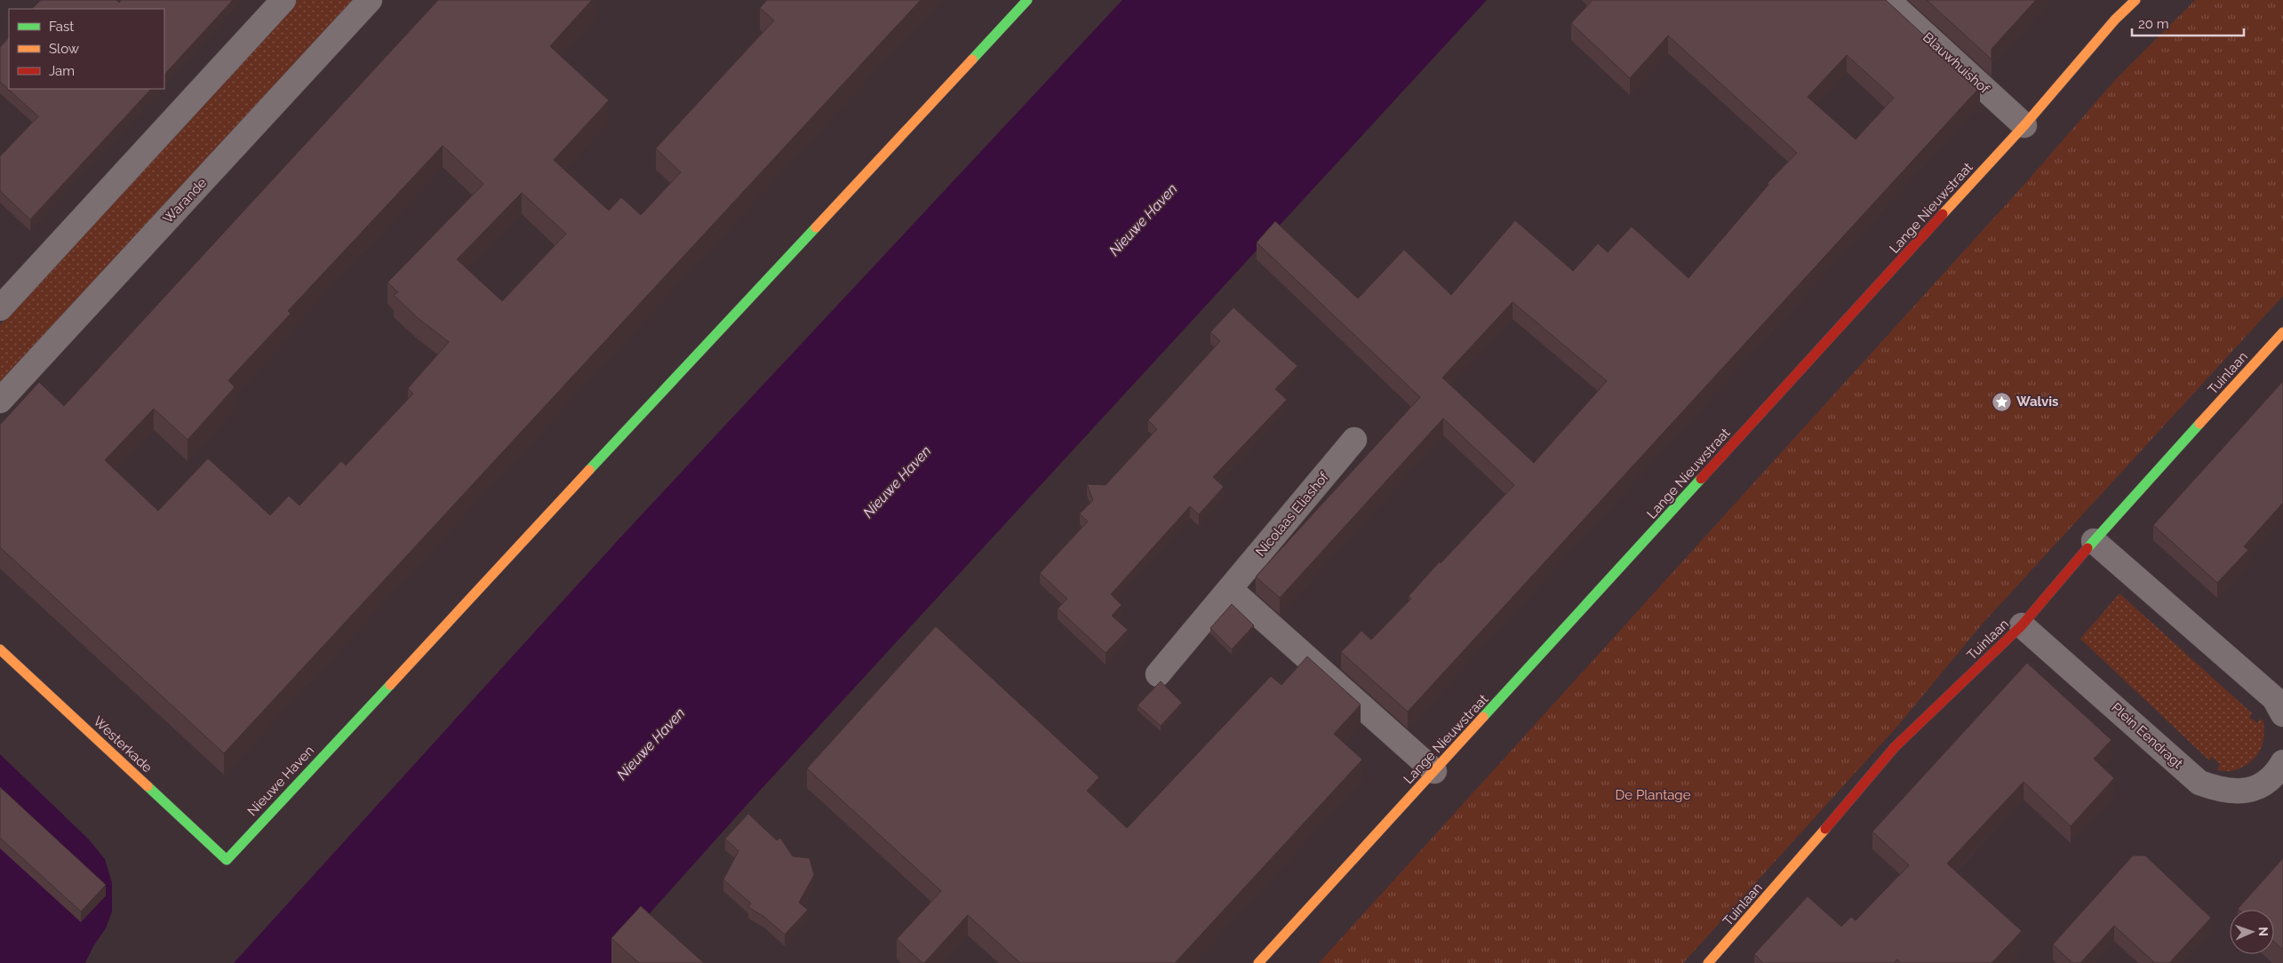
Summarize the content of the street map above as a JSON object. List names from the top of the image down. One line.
{"streets":{"street":["Blauwhuishof","Warande","Lange Nieuwstraat","Tuinlaan","Nicolaas Eliashof","Plein Eendragt","Westerkade","Nieuwe Haven"]},"crossings":[["Blauwhuishof","Lange Nieuwstraat"],["Tuinlaan","Plein Eendragt"],["Westerkade","Nieuwe Haven"]],"water":["Nieuwe Haven"],"parks":["De Plantage"],"places":{"place":["Walvis"]},"legend":["Fast","Slow","Jam"],"scale_bar":"20 m","north":"right"}
